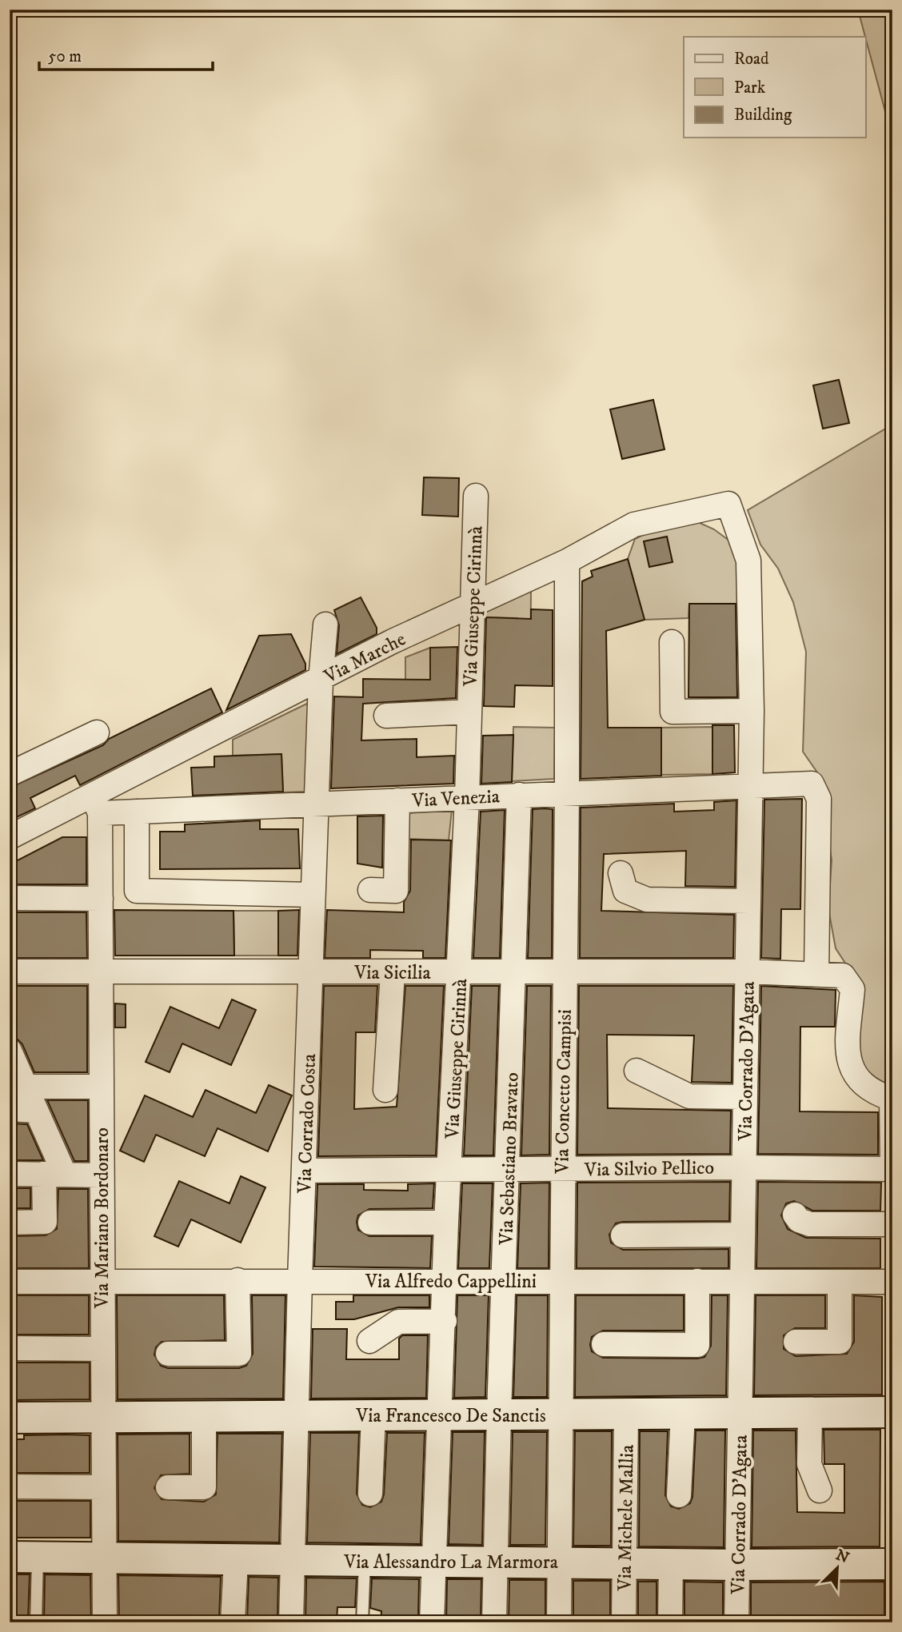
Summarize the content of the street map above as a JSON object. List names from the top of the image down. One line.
{"streets":{"street":["Via Giuseppe Cirinnà","Via Marche","Via Venezia","Via Sicilia","Via Corrado D'Agata","Via Concetto Campisi","Via Corrado Costa","Via Sebastiano Bravato","Via Silvio Pellico","Via Mariano Bordonaro","Via Alfredo Cappellini","Via Francesco De Sanctis","Via Michele Mallia","Via Alessandro La Marmora"]},"crossings":[["Via Giuseppe Cirinnà","Via Marche"],["Via Giuseppe Cirinnà","Via Venezia"],["Via Giuseppe Cirinnà","Via Sicilia"],["Via Giuseppe Cirinnà","Via Silvio Pellico"],["Via Giuseppe Cirinnà","Via Alfredo Cappellini"],["Via Giuseppe Cirinnà","Via Francesco De Sanctis"],["Via Giuseppe Cirinnà","Via Alessandro La Marmora"],["Via Marche","Via Venezia"],["Via Marche","Via Corrado D'Agata"],["Via Marche","Via Concetto Campisi"],["Via Marche","Via Corrado Costa"],["Via Marche","Via Mariano Bordonaro"],["Via Venezia","Via Sicilia"],["Via Venezia","Via Corrado D'Agata"],["Via Venezia","Via Concetto Campisi"],["Via Venezia","Via Corrado Costa"],["Via Venezia","Via Sebastiano Bravato"],["Via Venezia","Via Mariano Bordonaro"],["Via Sicilia","Via Corrado D'Agata"],["Via Sicilia","Via Concetto Campisi"],["Via Sicilia","Via Corrado Costa"],["Via Sicilia","Via Sebastiano Bravato"],["Via Sicilia","Via Mariano Bordonaro"],["Via Corrado D'Agata","Via Silvio Pellico"],["Via Corrado D'Agata","Via Alfredo Cappellini"],["Via Corrado D'Agata","Via Francesco De Sanctis"],["Via Corrado D'Agata","Via Alessandro La Marmora"],["Via Concetto Campisi","Via Silvio Pellico"],["Via Concetto Campisi","Via Alfredo Cappellini"],["Via Concetto Campisi","Via Francesco De Sanctis"],["Via Concetto Campisi","Via Alessandro La Marmora"],["Via Corrado Costa","Via Silvio Pellico"],["Via Corrado Costa","Via Alfredo Cappellini"],["Via Corrado Costa","Via Francesco De Sanctis"],["Via Corrado Costa","Via Alessandro La Marmora"],["Via Sebastiano Bravato","Via Silvio Pellico"],["Via Sebastiano Bravato","Via Alfredo Cappellini"],["Via Sebastiano Bravato","Via Francesco De Sanctis"],["Via Sebastiano Bravato","Via Alessandro La Marmora"],["Via Mariano Bordonaro","Via Alfredo Cappellini"],["Via Mariano Bordonaro","Via Francesco De Sanctis"],["Via Mariano Bordonaro","Via Alessandro La Marmora"],["Via Francesco De Sanctis","Via Michele Mallia"],["Via Michele Mallia","Via Alessandro La Marmora"]],"legend":["Road","Park","Building"],"scale_bar":"50 m","north":"top right"}
